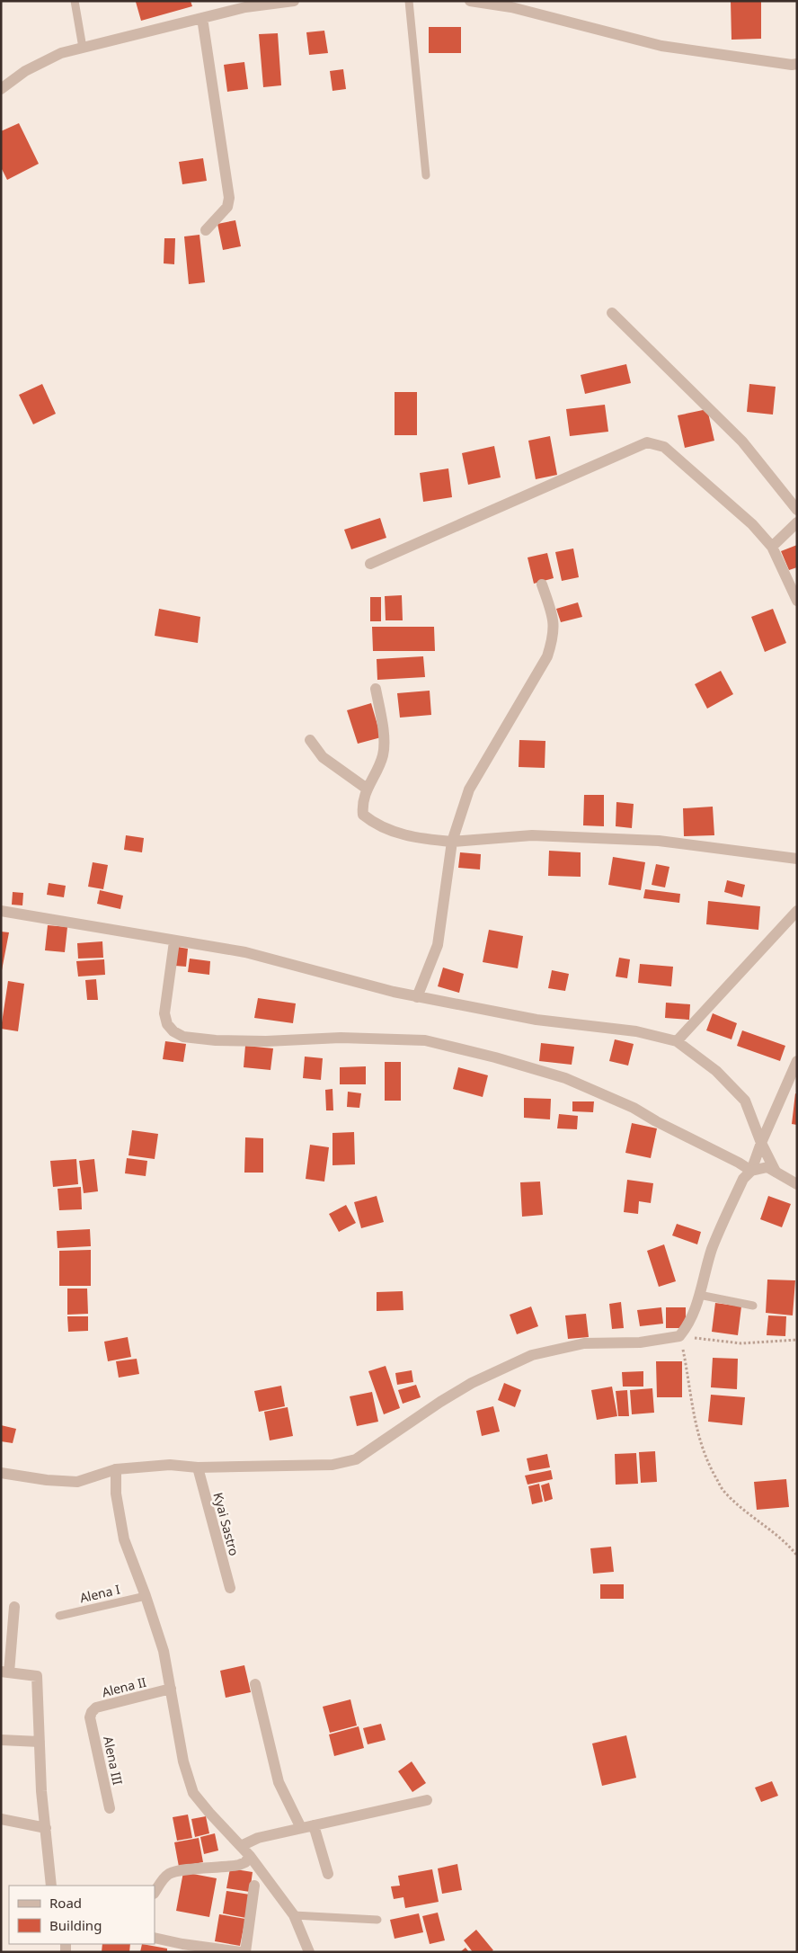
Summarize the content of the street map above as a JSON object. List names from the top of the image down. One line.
{"streets":{"street":["Kyai Sastro","Alena II","Alena III"],"lane":["Alena I"]},"crossings":[["Alena II","Alena III"]],"legend":["Road","Building"]}
